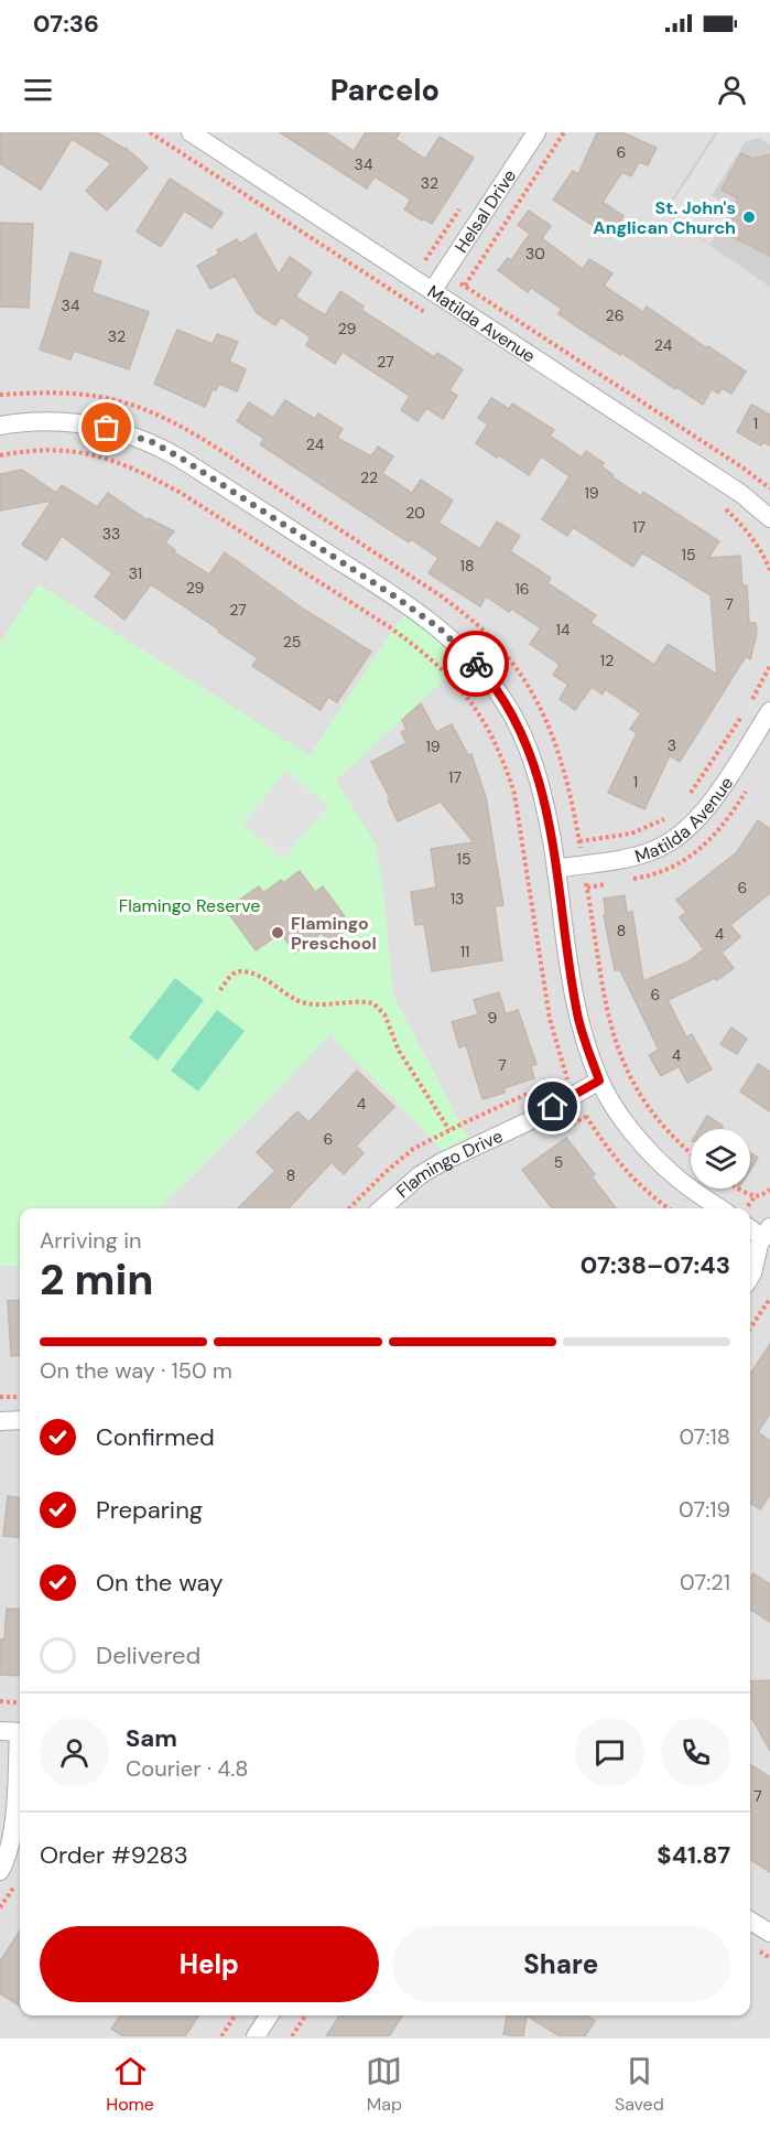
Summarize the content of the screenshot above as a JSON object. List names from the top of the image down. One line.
{"streets":{"street":["Helsal Drive","Matilda Avenue","Flamingo Drive"]},"crossings":[["Helsal Drive","Matilda Avenue"]],"parks":["Flamingo Reserve"],"places":["St. John's Anglican Church","Flamingo Preschool"],"house_numbers":["6","34","32","30","34","26","29","32","24","27","1","24","22","19","20","17","33","15","18","31","29","16","7","27","14","25","12","3","19","17","1","15","6","13","8","4","11","6","9","4","7","4","6","5","8","7"],"page":{"status":"07:36","header":"Parcelo","heading":["2 min","Arriving in","07:38–07:43"],"panel":["Sam","Courier · 4.8","Order #9283","$41.87"],"bar":"On the way · 150 m","list":[["Confirmed","07:18"],["Preparing","07:19"],["On the way","07:21"],"Delivered"],"buttons":["Help","Share"],"tabs":["Home","Map","Saved"]}}
